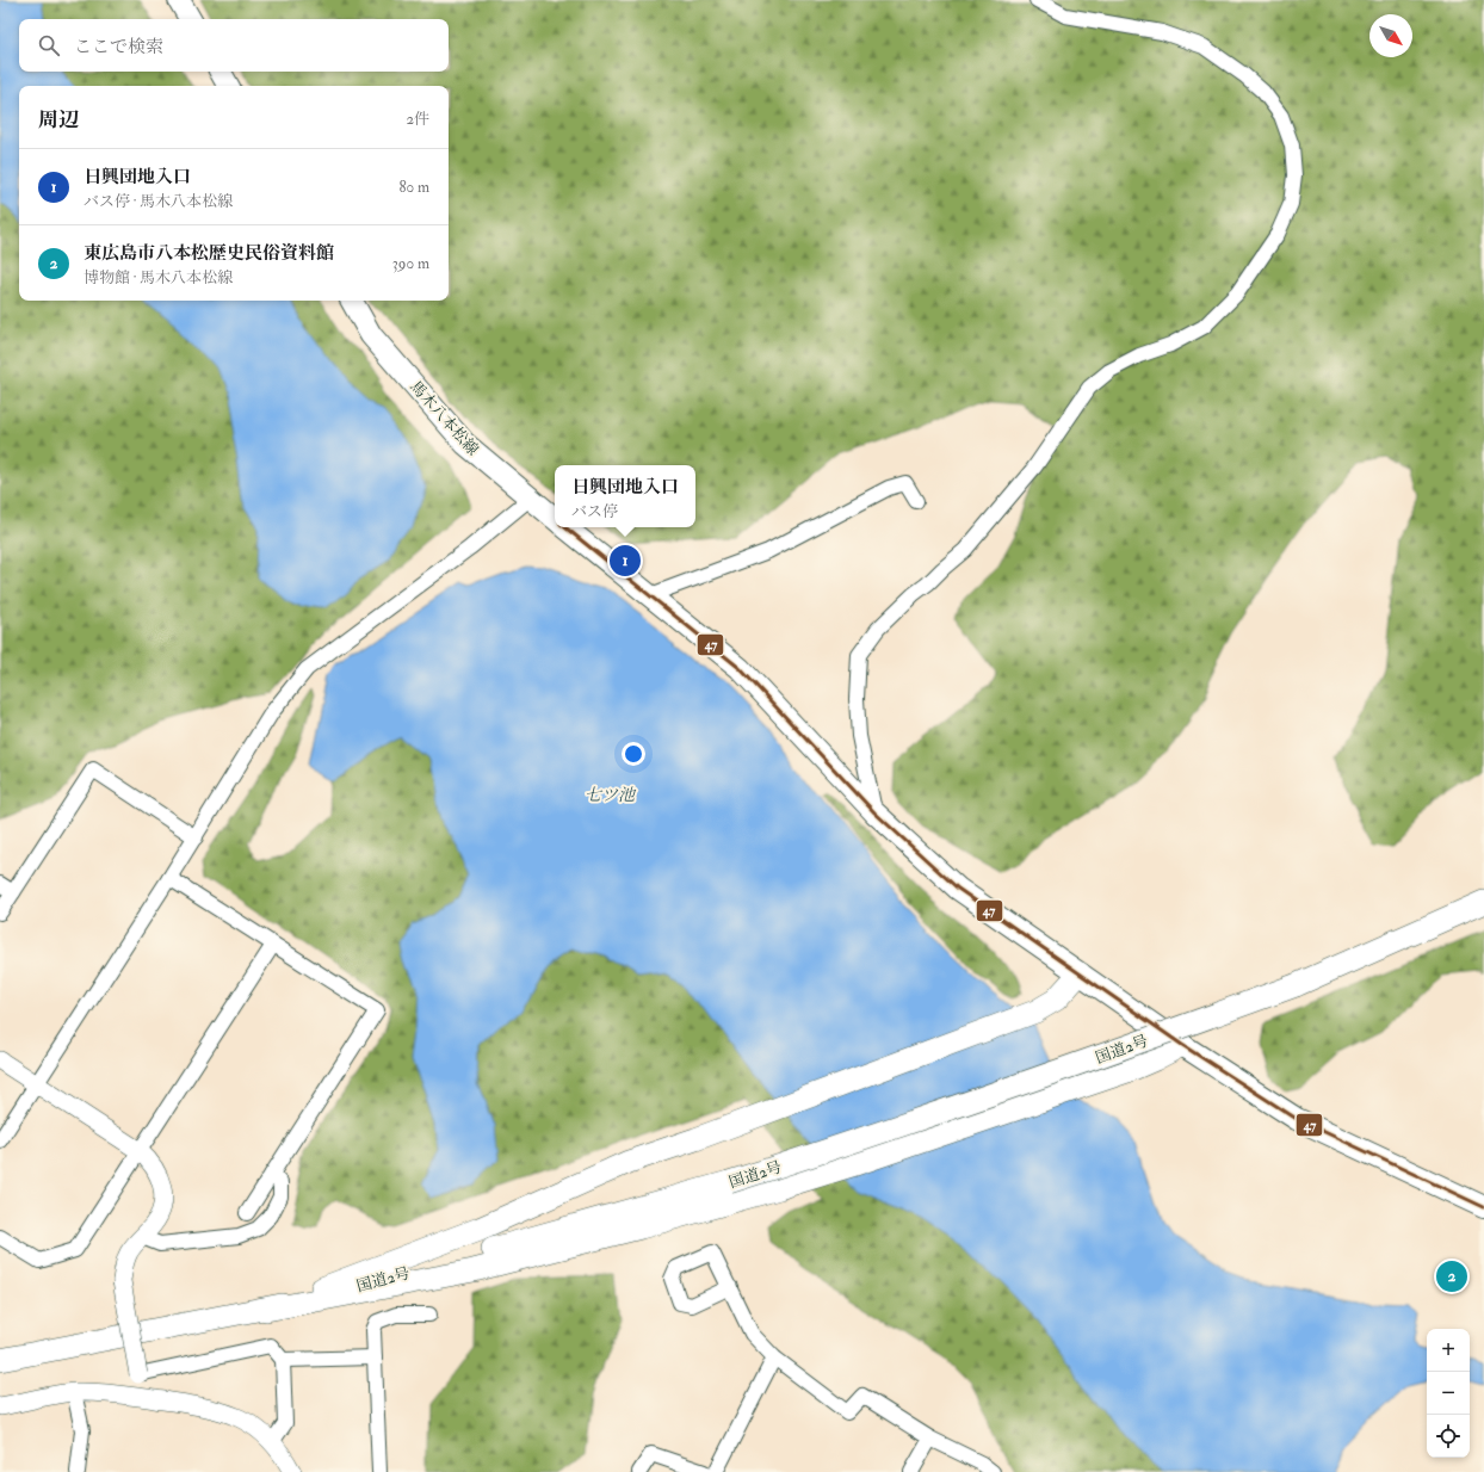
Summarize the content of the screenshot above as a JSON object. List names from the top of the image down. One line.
{"streets":{"highway":["国道2号"],"main road":["馬木八本松線"]},"water":["七ツ池"],"lines":["transit line 47"],"north":"bottom right","page":{"search":"ここで検索","heading":["周辺","2件"],"list":[{"mark":"1","name":"日興団地入口","note":"バス停 · 馬木八本松線","value":"80 m"},{"mark":"2","name":"東広島市八本松歴史民俗資料館","note":"博物館 · 馬木八本松線","value":"390 m"}],"popup":["日興団地入口","バス停"],"pins":["1","2"],"map_buttons":["+","−"]}}
